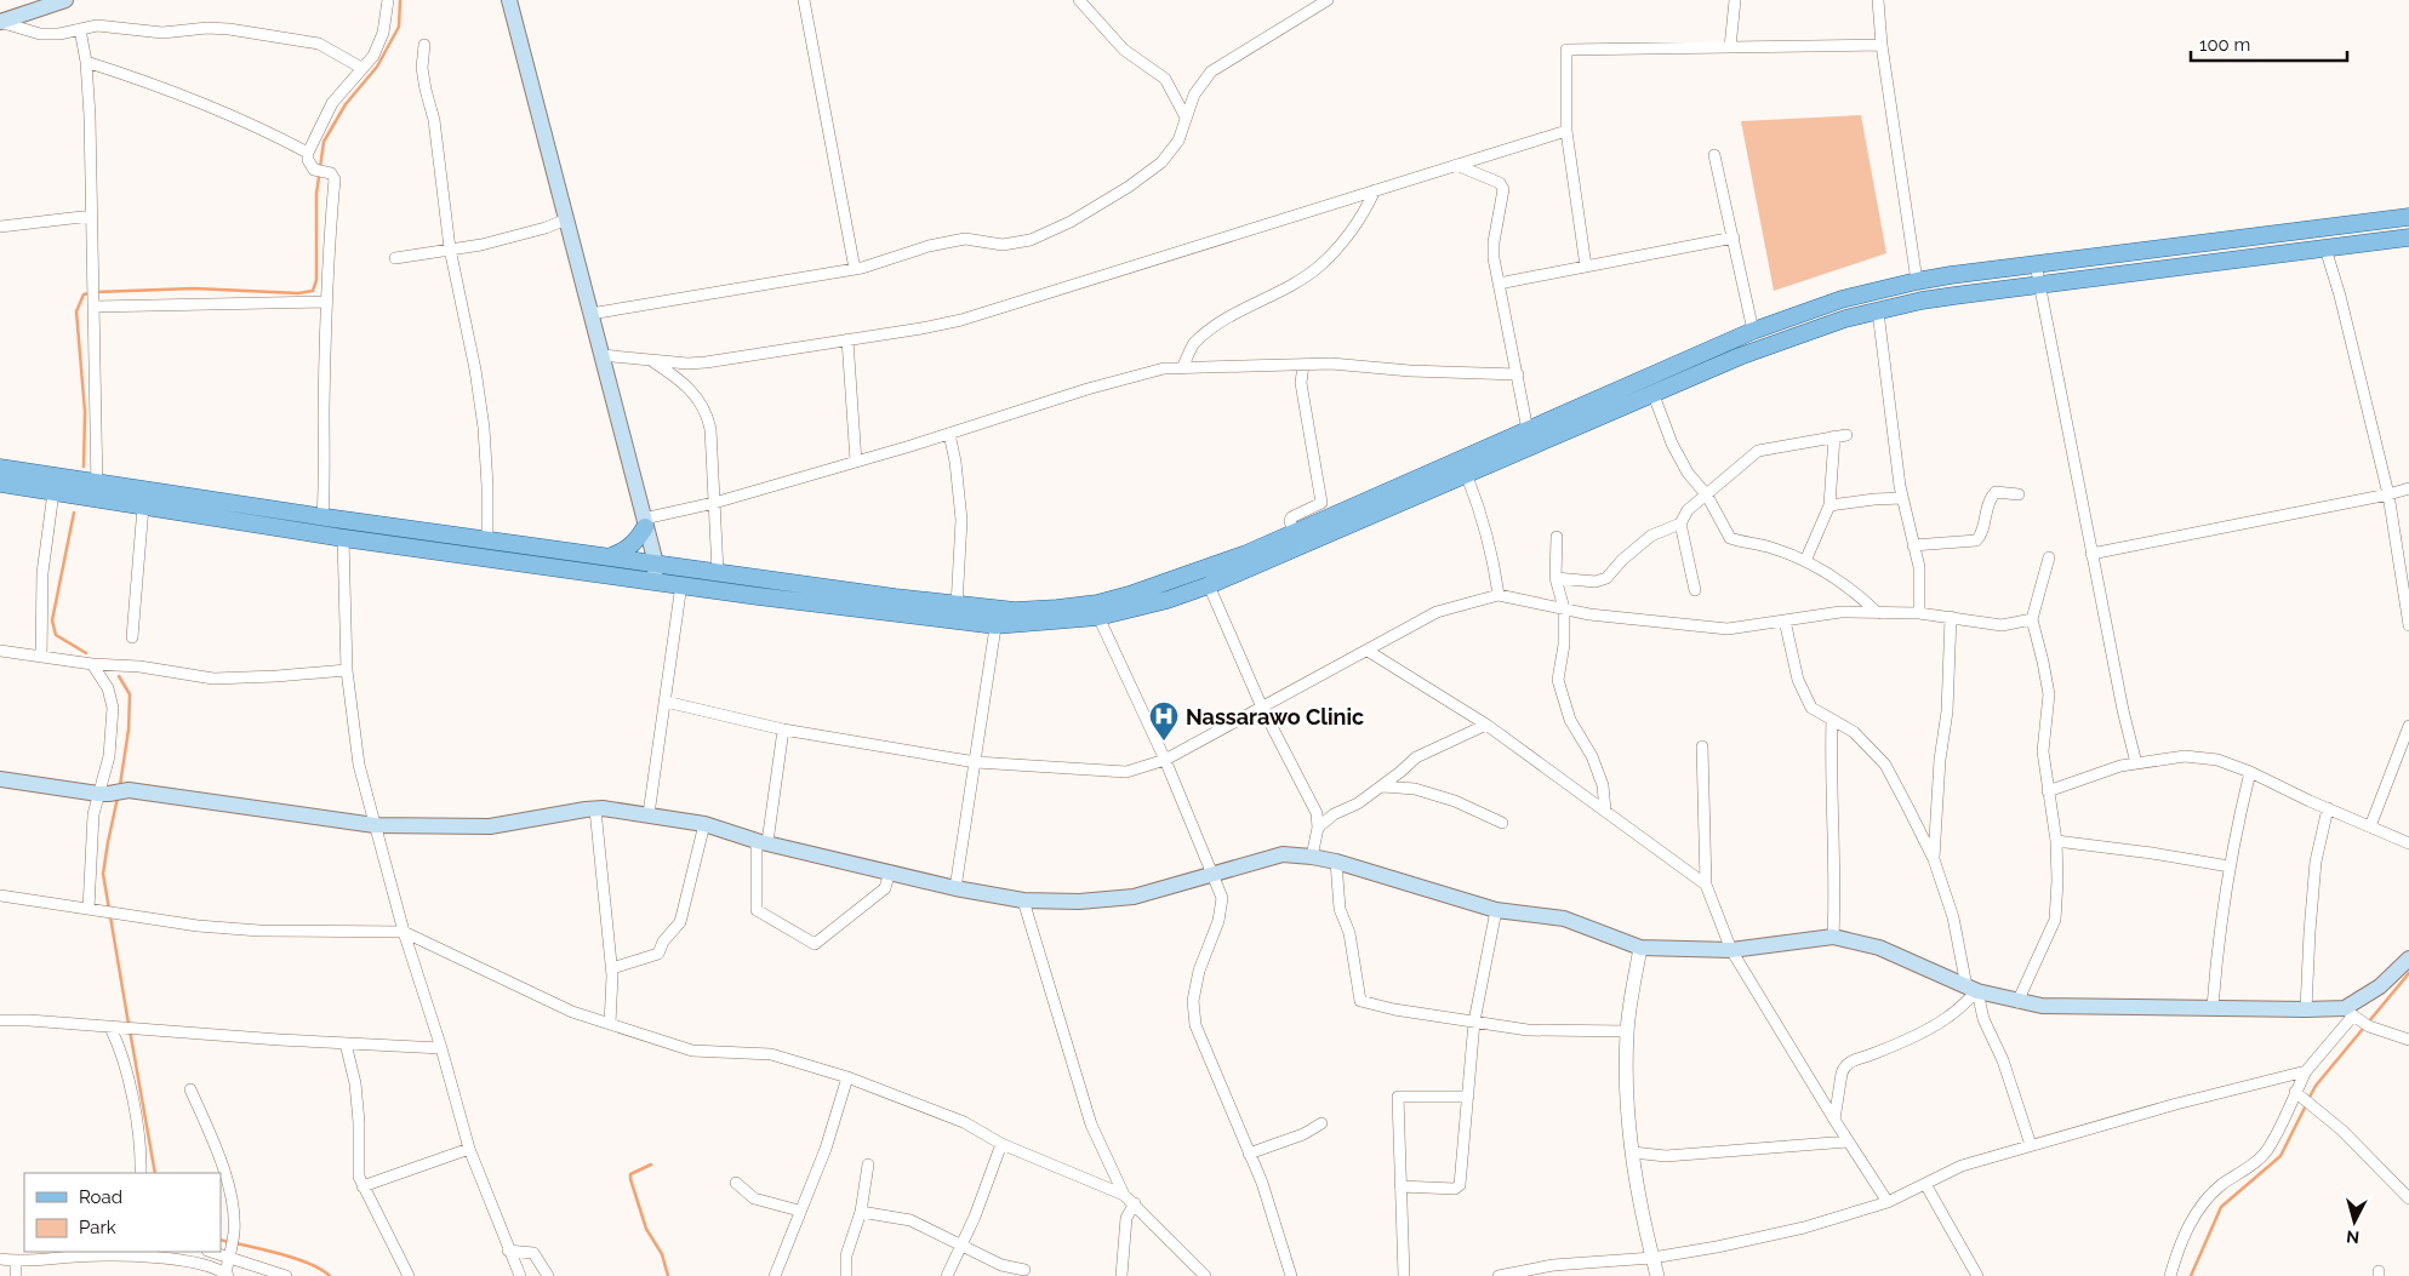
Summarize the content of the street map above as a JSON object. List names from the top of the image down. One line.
{"places":{"hospital":["Nassarawo Clinic"]},"legend":["Road","Park"],"scale_bar":"100 m","north":"bottom"}
